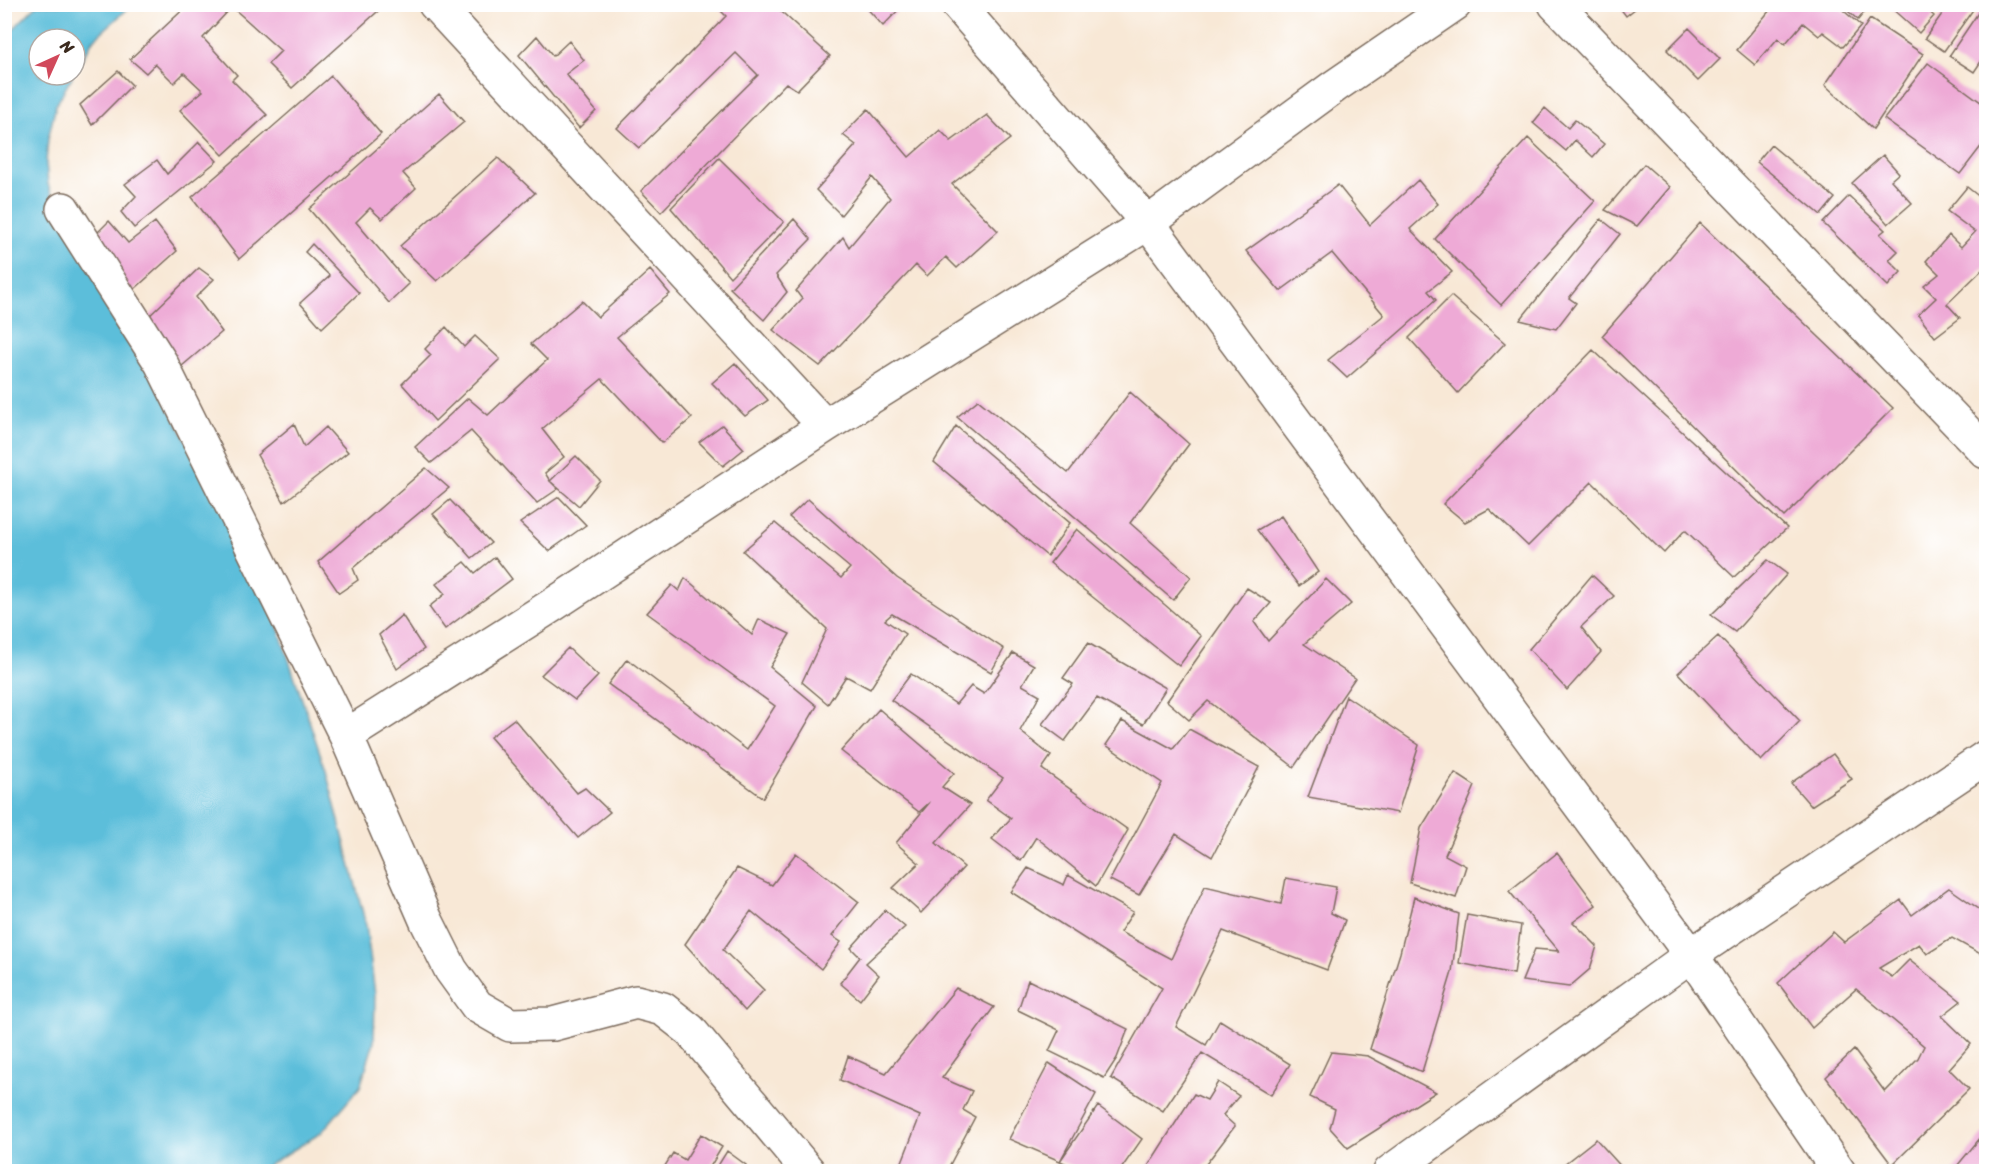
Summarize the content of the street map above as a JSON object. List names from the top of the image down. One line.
{"north":"top right"}
